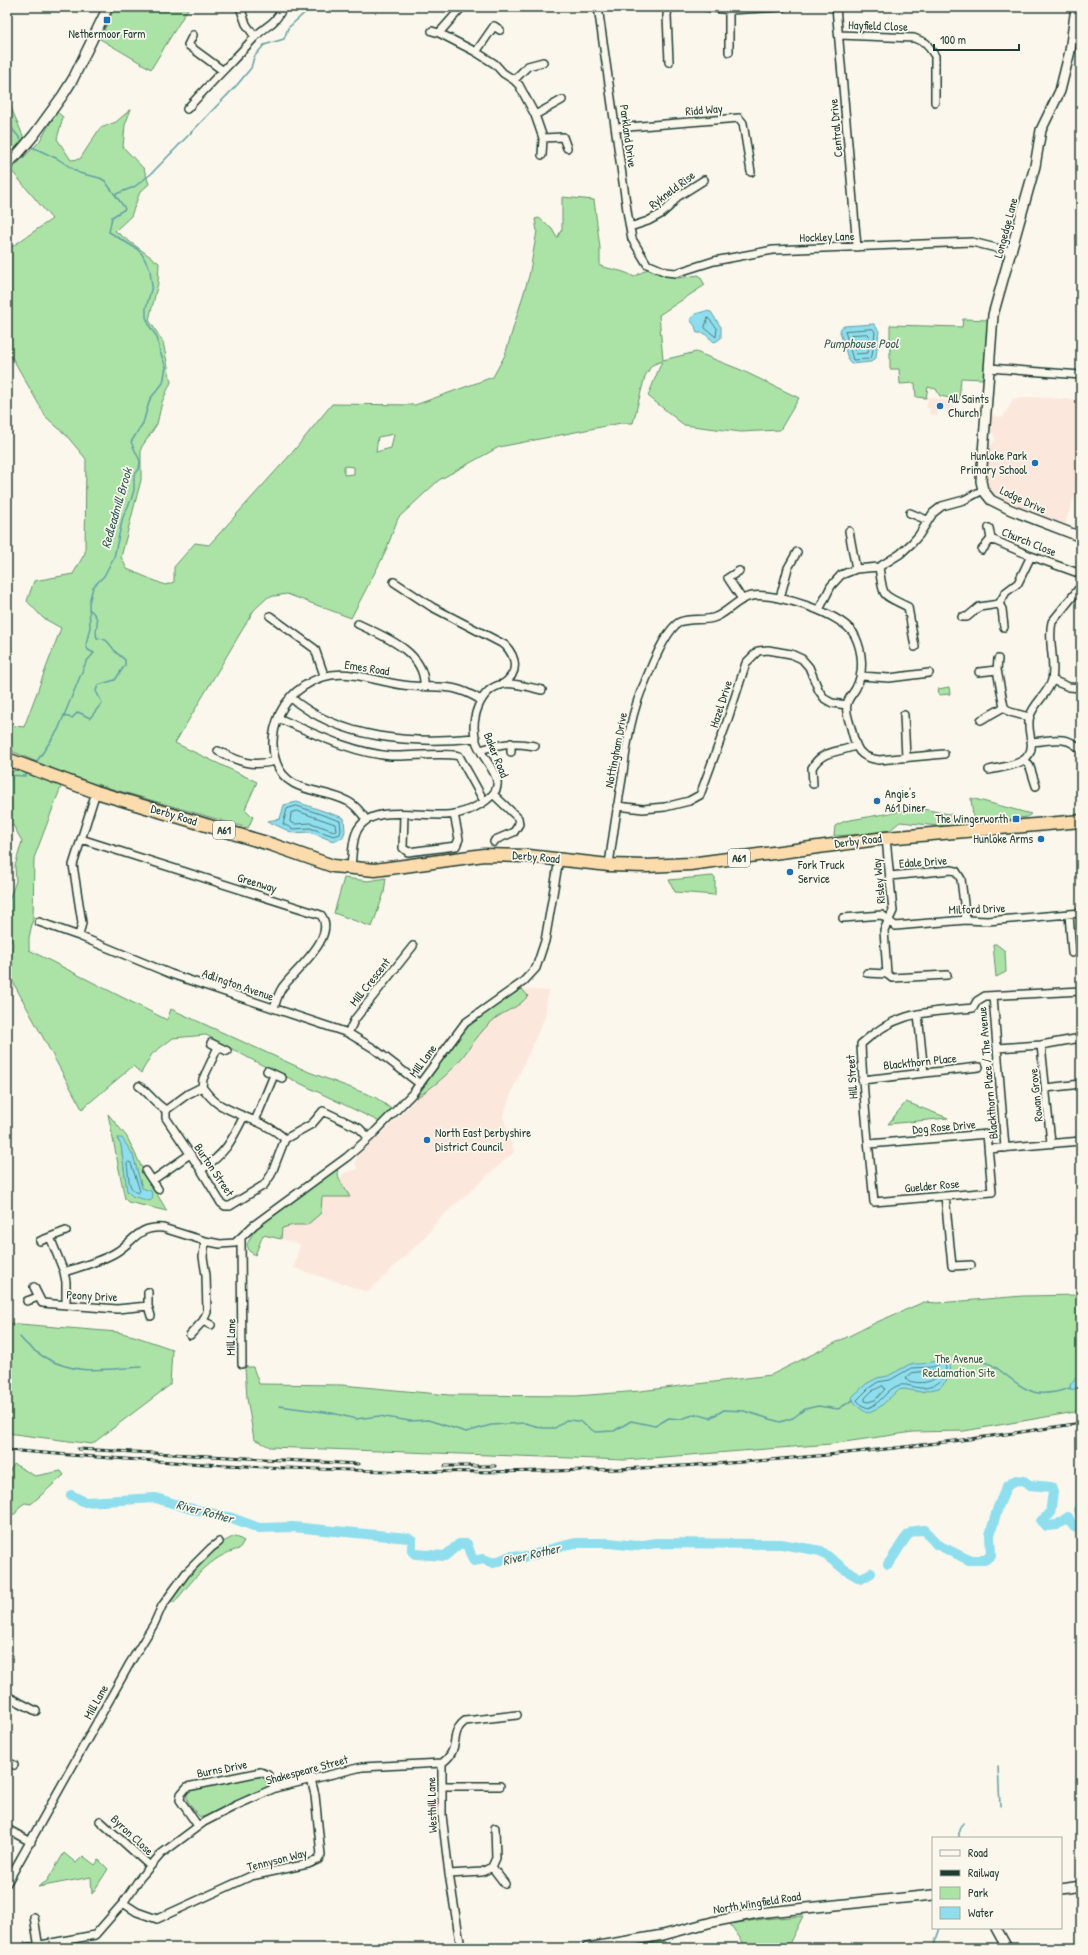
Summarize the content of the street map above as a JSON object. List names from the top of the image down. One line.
{"streets":{"highway":["Derby Road","A61"],"street":["Hayfield Close","Ridd Way","Central Drive","Parkland Drive","Rykneld Rise","Longedge Lane","Hockley Lane","Lodge Drive","Church Close","Emes Road","Hazel Drive","Nottingham Drive","Baker Road","Edale Drive","Risley Way","Greenway","Milford Drive","Mill Crescent","Adlington Avenue","Mill Lane","Blackthorn Place","Blackthorn Place / The Avenue","Hill Street","Rowan Grove","Dog Rose Drive","Burton Street","Guelder Rose","Peony Drive","Burns Drive","Shakespeare Street","Westhill Lane","Byron Close","Tennyson Way","North Wingfield Road"]},"crossings":[["Hayfield Close","Central Drive"],["Ridd Way","Parkland Drive"],["Central Drive","Hockley Lane"],["Parkland Drive","Rykneld Rise"],["Parkland Drive","Hockley Lane"],["Longedge Lane","Hockley Lane"],["Longedge Lane","Lodge Drive"],["Emes Road","Baker Road"],["Hazel Drive","Nottingham Drive"],["Nottingham Drive","Derby Road"],["Derby Road","Risley Way"],["Derby Road","Mill Lane"],["Edale Drive","Risley Way"],["Edale Drive","Milford Drive"],["Risley Way","Milford Drive"],["Greenway","Adlington Avenue"],["Mill Crescent","Adlington Avenue"],["Adlington Avenue","Mill Lane"],["Blackthorn Place","Hill Street"],["Blackthorn Place / The Avenue","Hill Street"],["Hill Street","Dog Rose Drive"],["Hill Street","Guelder Rose"],["Dog Rose Drive","Guelder Rose"],["Burns Drive","Shakespeare Street"],["Shakespeare Street","Westhill Lane"],["Shakespeare Street","Byron Close"],["Shakespeare Street","Tennyson Way"]],"water":["Pumphouse Pool","Redleadmill Brook","River Rother"],"parks":["The Avenue Reclamation Site"],"places":{"transit":["Nethermoor Farm","The Wingerworth"],"other":["All Saints Church","Hunloke Park Primary School","Angie's A61 Diner","Hunloke Arms","Fork Truck Service","North East Derbyshire District Council"]},"legend":["Road","Railway","Park","Water"],"scale_bar":"100 m"}
